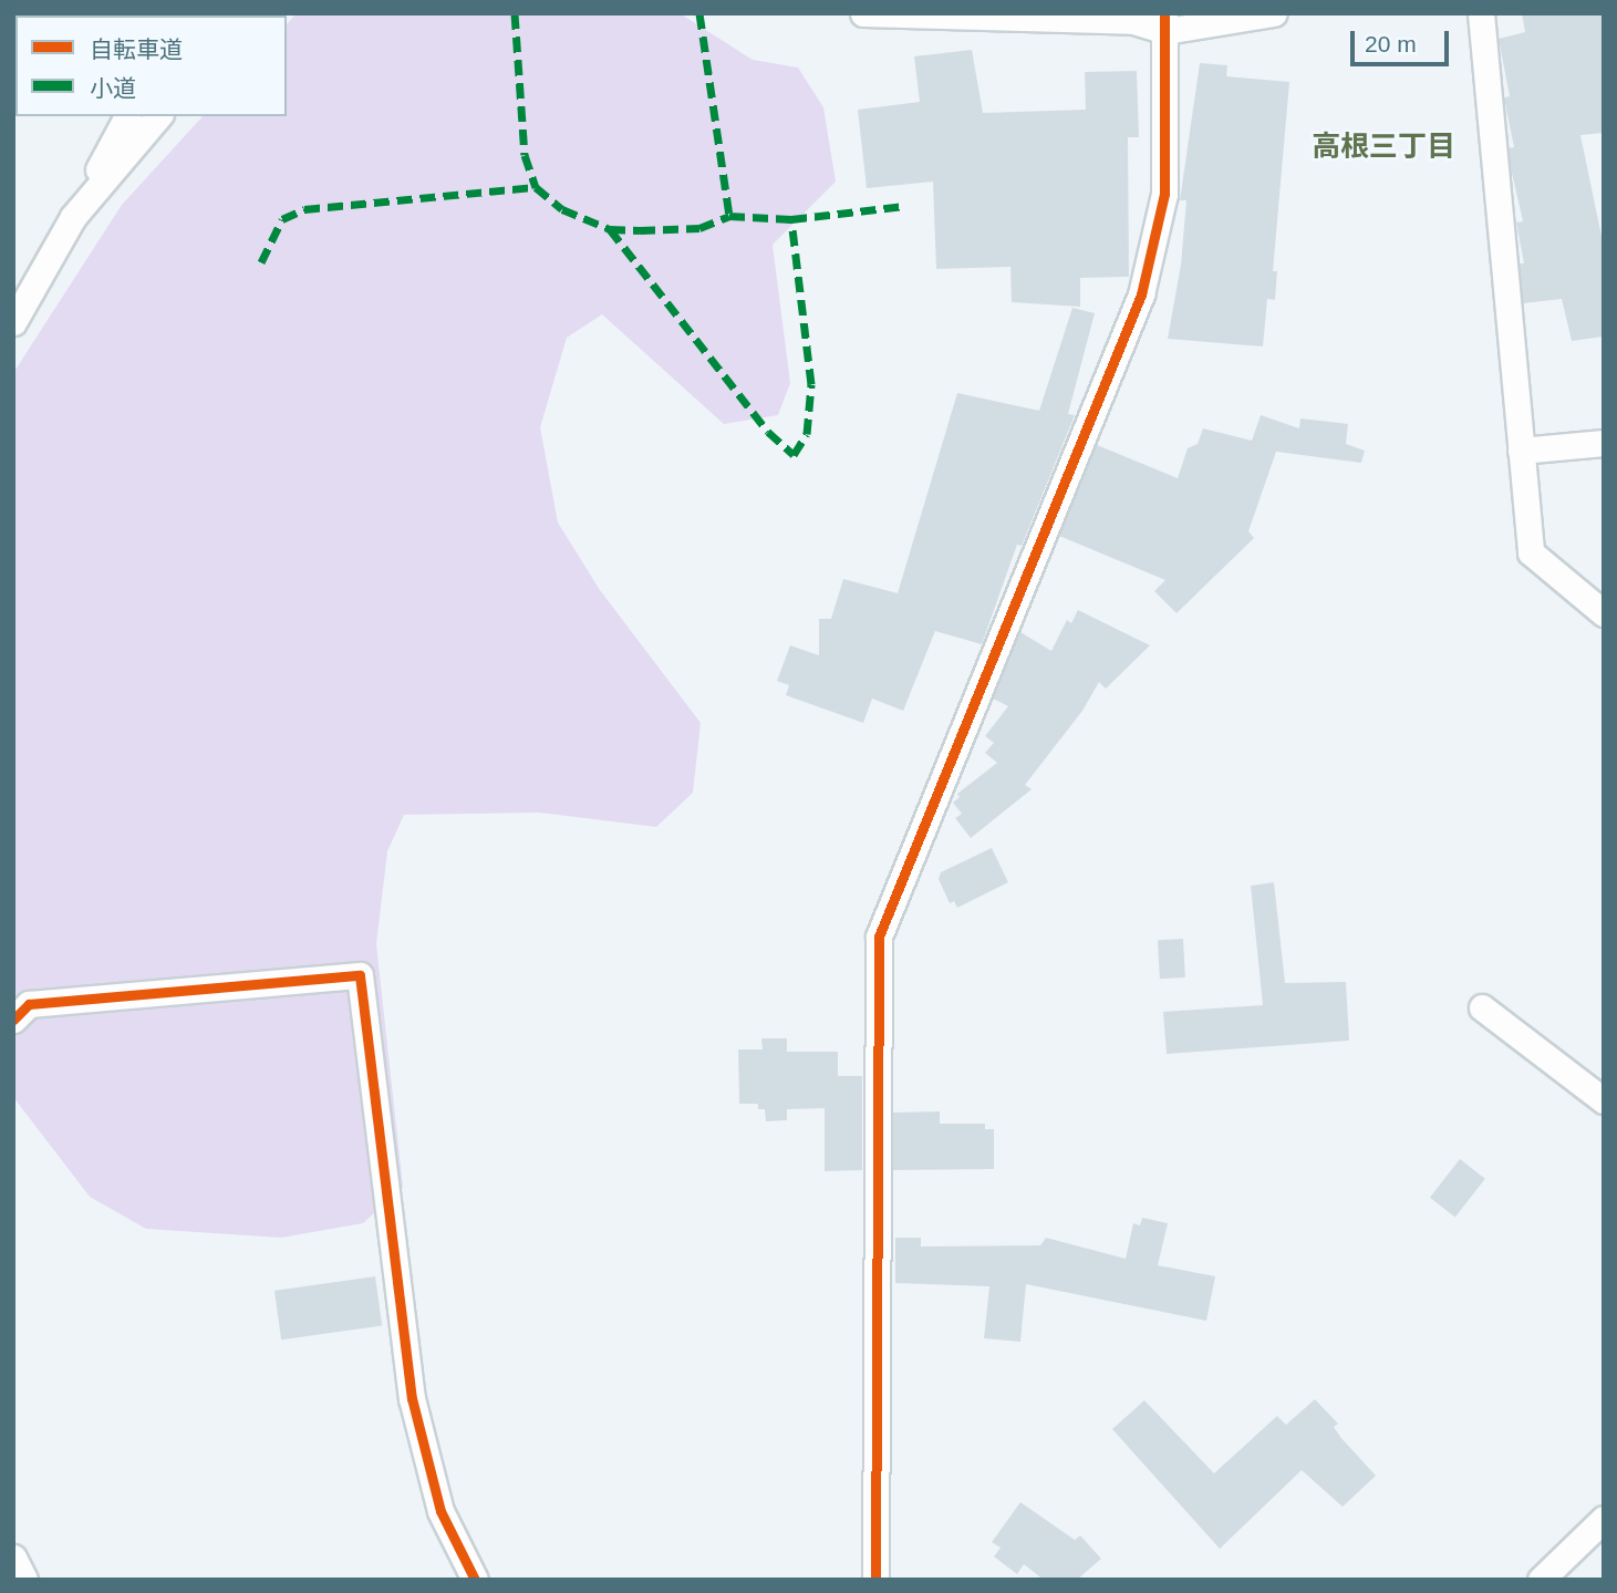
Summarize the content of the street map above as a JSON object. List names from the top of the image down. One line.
{"districts":["高根三丁目"],"legend":["自転車道","小道"],"scale_bar":"20 m"}
